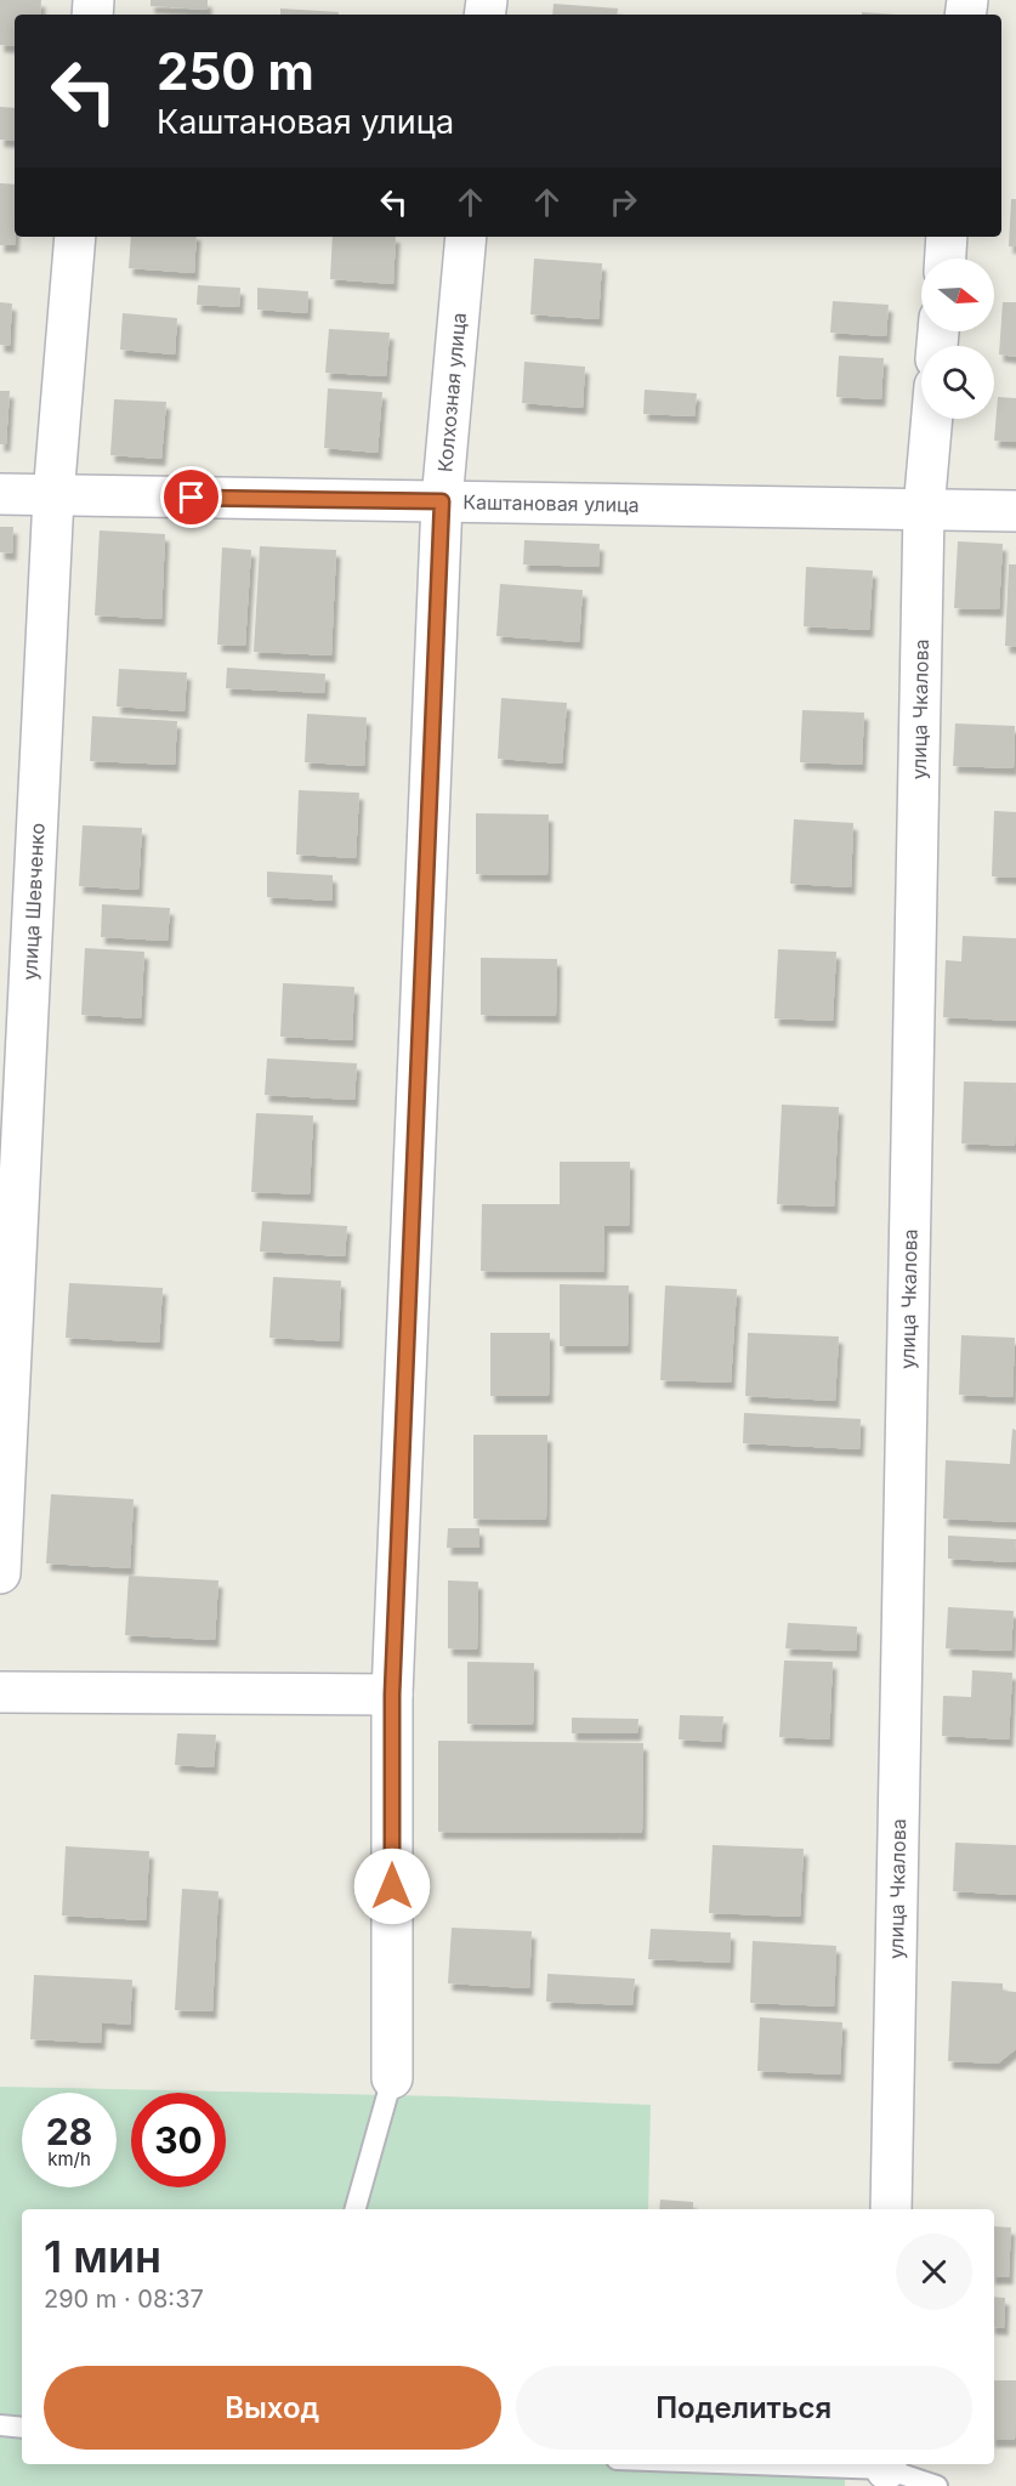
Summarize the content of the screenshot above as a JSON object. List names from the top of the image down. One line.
{"streets":{"street":["Колхозная улица","Каштановая улица","улица Чкалова","улица Шевченко"]},"crossings":[["Колхозная улица","Каштановая улица"],["Каштановая улица","улица Чкалова"],["Каштановая улица","улица Шевченко"]],"north":"right","page":{"turn":["250 m","Каштановая улица"],"speed":"28 km/h","limit":"30","heading":["1 мин","290 m · 08:37"],"buttons":["Выход","Поделиться"]}}
